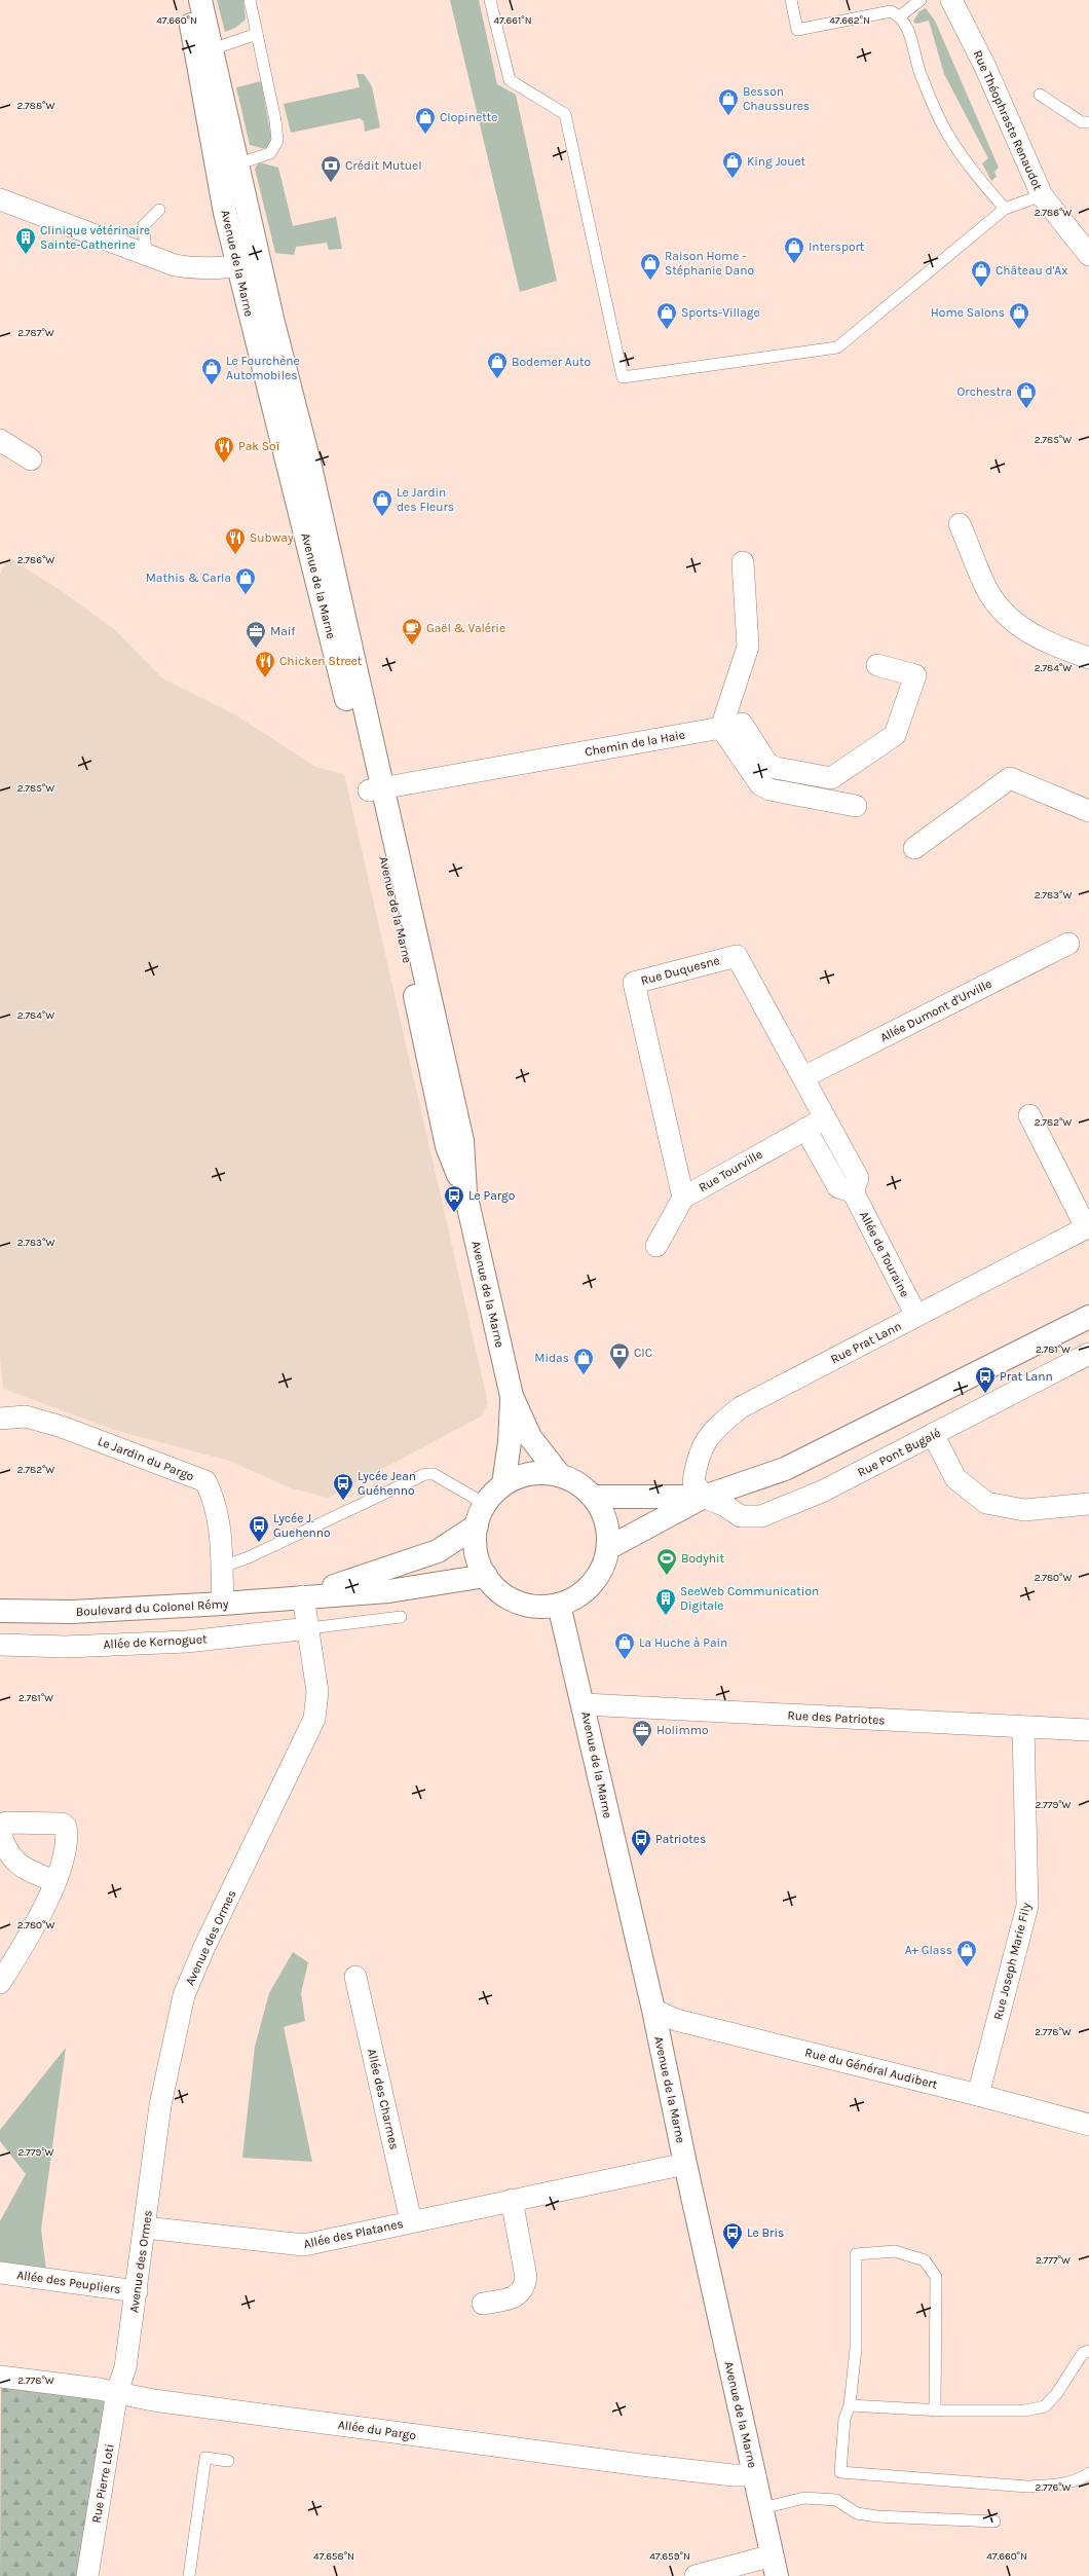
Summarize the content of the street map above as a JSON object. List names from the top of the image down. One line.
{"streets":{"main road":["Avenue de la Marne","Boulevard du Colonel Rémy"],"street":["Rue Théophraste Renaudot","Chemin de la Haie","Rue Duquesne","Allée Dumont d'Urville","Rue Tourville","Allée de Touraine","Rue Prat Lann","Rue Pont Bugalé","Le Jardin du Pargo","Allée de Kernoguet","Rue des Patriotes","Avenue des Ormes","Rue Joseph Marie Fily","Rue du Général Audibert","Allée des Charmes","Allée des Platanes","Allée des Peupliers","Allée du Pargo","Rue Pierre Loti"]},"crossings":[["Avenue de la Marne","Chemin de la Haie"],["Avenue de la Marne","Boulevard du Colonel Rémy"],["Avenue de la Marne","Rue des Patriotes"],["Avenue de la Marne","Rue du Général Audibert"],["Avenue de la Marne","Allée des Platanes"],["Avenue de la Marne","Allée du Pargo"],["Rue Duquesne","Allée Dumont d'Urville"],["Rue Duquesne","Rue Tourville"],["Allée de Touraine","Rue Prat Lann"],["Rue Prat Lann","Rue Pont Bugalé"],["Le Jardin du Pargo","Boulevard du Colonel Rémy"],["Boulevard du Colonel Rémy","Avenue des Ormes"],["Allée de Kernoguet","Avenue des Ormes"],["Rue des Patriotes","Rue Joseph Marie Fily"],["Avenue des Ormes","Allée des Platanes"],["Avenue des Ormes","Allée des Peupliers"],["Avenue des Ormes","Allée du Pargo"],["Avenue des Ormes","Rue Pierre Loti"],["Rue Joseph Marie Fily","Rue du Général Audibert"],["Allée des Charmes","Allée des Platanes"],["Allée du Pargo","Rue Pierre Loti"]],"places":{"shop":["Besson Chaussures","Clopinette","King Jouet","Intersport","Raison Home - Stéphanie Dano","Château d'Ax","Sports-Village","Home Salons","Bodemer Auto","Le Fourchène Automobiles","Orchestra","Le Jardin des Fleurs","Mathis & Carla","Midas","La Huche à Pain","A+ Glass"],"bank":["Crédit Mutuel","CIC"],"building":["Clinique vétérinaire Sainte-Catherine","SeeWeb Communication Digitale"],"restaurant":["Pak Soï","Subway","Chicken Street"],"cafe":["Gaël & Valérie"],"office":["Maif","Holimmo"],"bus stop":["Le Pargo","Prat Lann","Lycée Jean Guéhenno","Lycée J. Guehenno","Patriotes","Le Bris"],"sports":["Bodyhit"]},"coordinates":["47.660°N","47.661°N","47.662°N","2.788°W","2.786°W","2.787°W","2.785°W","2.784°W","2.783°W","2.782°W","2.781°W","2.780°W","2.779°W","2.778°W","2.777°W","2.776°W","47.658°N","47.659°N"]}
